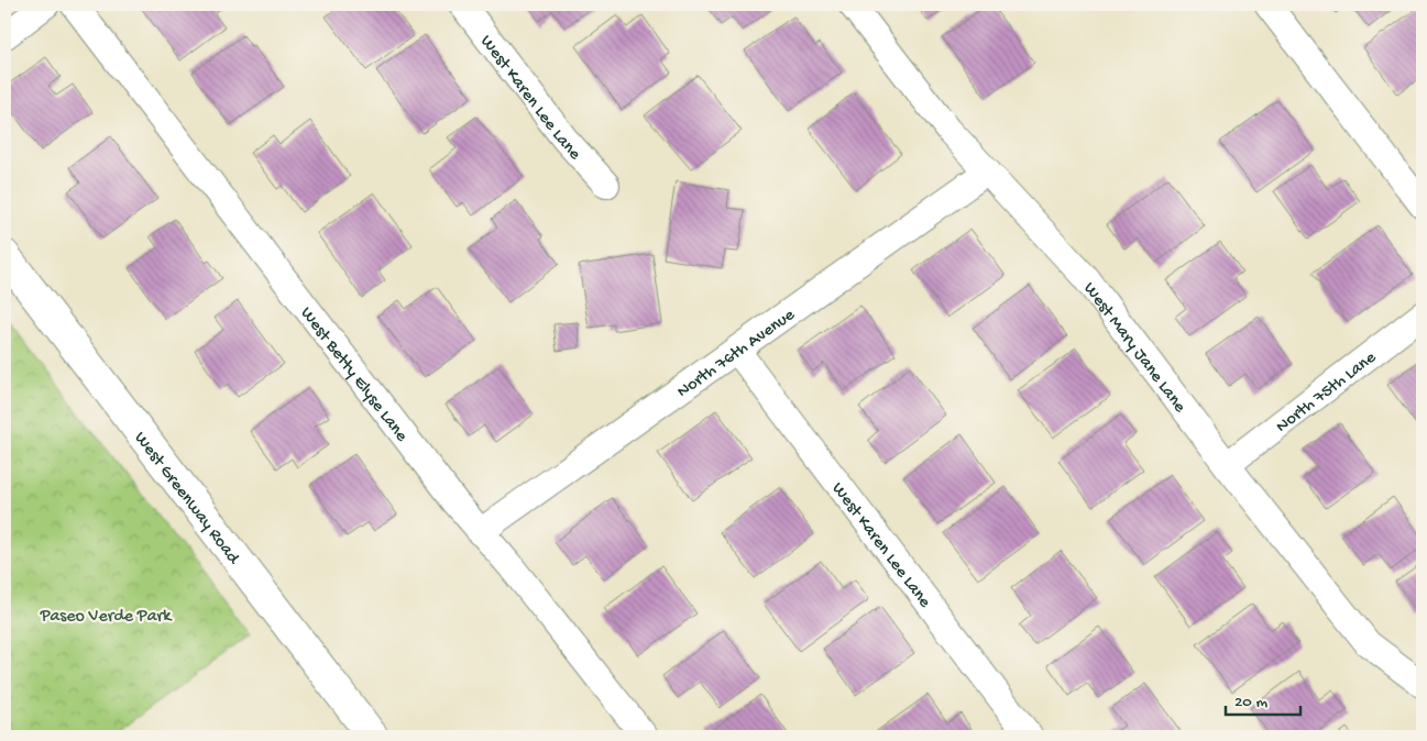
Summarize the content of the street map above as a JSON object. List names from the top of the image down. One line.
{"streets":{"street":["West Karen Lee Lane","West Mary Jane Lane","North 76th Avenue","West Betty Elyse Lane","North 75th Lane","West Greenway Road"]},"crossings":[["West Karen Lee Lane","North 76th Avenue"],["West Mary Jane Lane","North 76th Avenue"],["West Mary Jane Lane","North 75th Lane"],["North 76th Avenue","West Betty Elyse Lane"]],"parks":["Paseo Verde Park"],"scale_bar":"20 m"}
